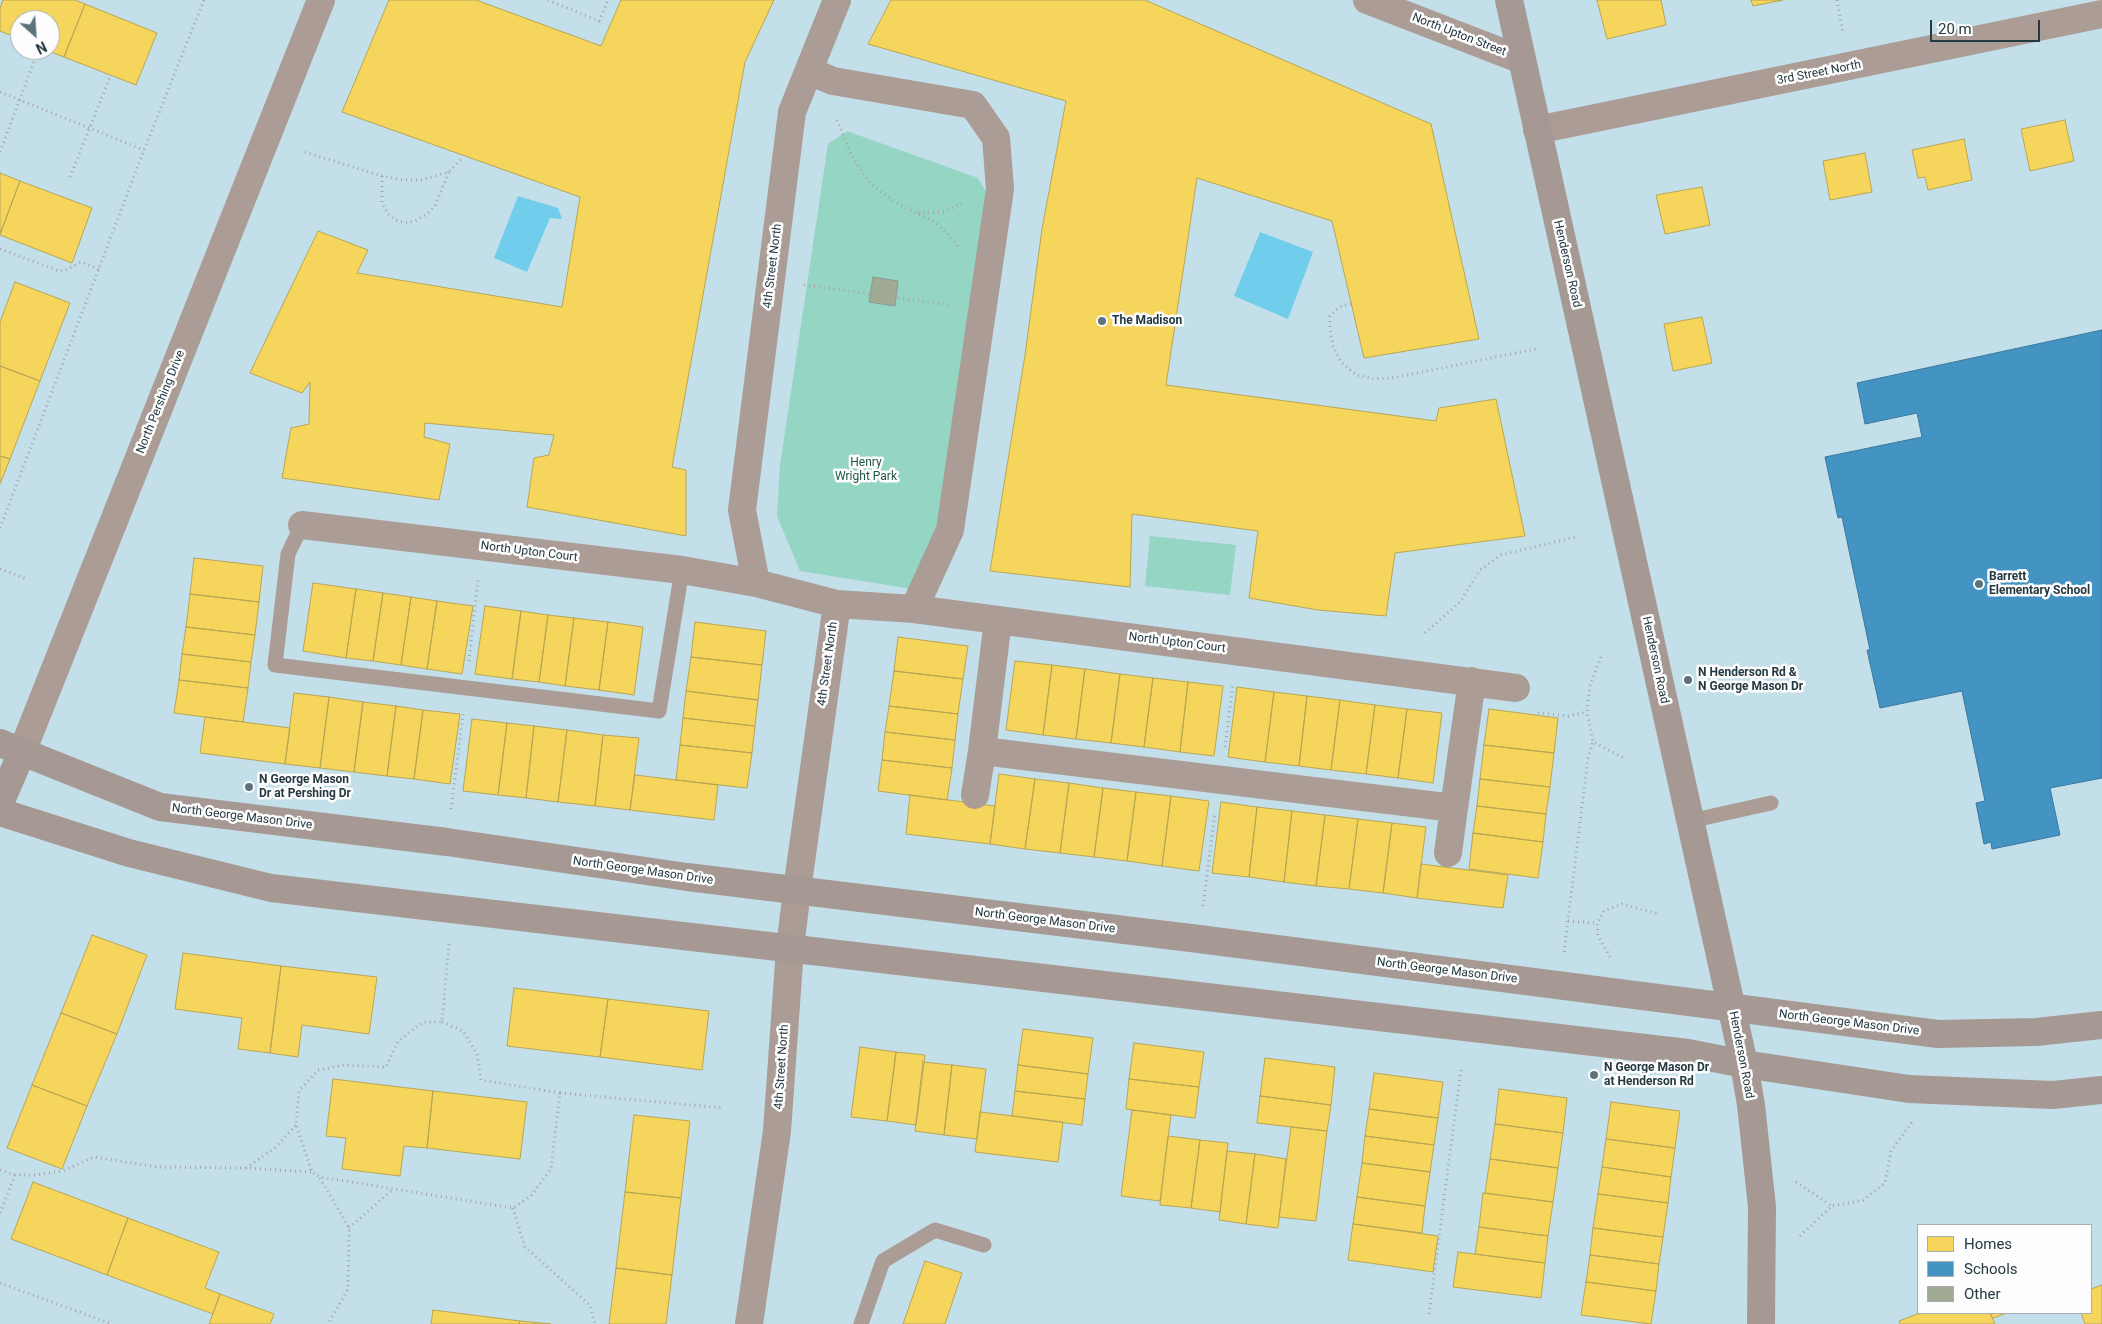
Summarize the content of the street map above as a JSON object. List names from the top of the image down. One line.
{"streets":{"main road":["Henderson Road","North Pershing Drive","North George Mason Drive"],"street":["North Upton Street","3rd Street North","4th Street North","North Upton Court"]},"crossings":[["North Upton Street","Henderson Road"],["3rd Street North","Henderson Road"],["Henderson Road","North George Mason Drive"],["4th Street North","North Upton Court"],["4th Street North","North George Mason Drive"],["North Pershing Drive","North George Mason Drive"]],"parks":["Henry Wright Park"],"places":["The Madison","Barrett Elementary School","N Henderson Rd & N George Mason Dr","N George Mason Dr at Pershing Dr","N George Mason Dr at Henderson Rd"],"legend":["Homes","Schools","Other"],"scale_bar":"20 m","north":"bottom right"}
